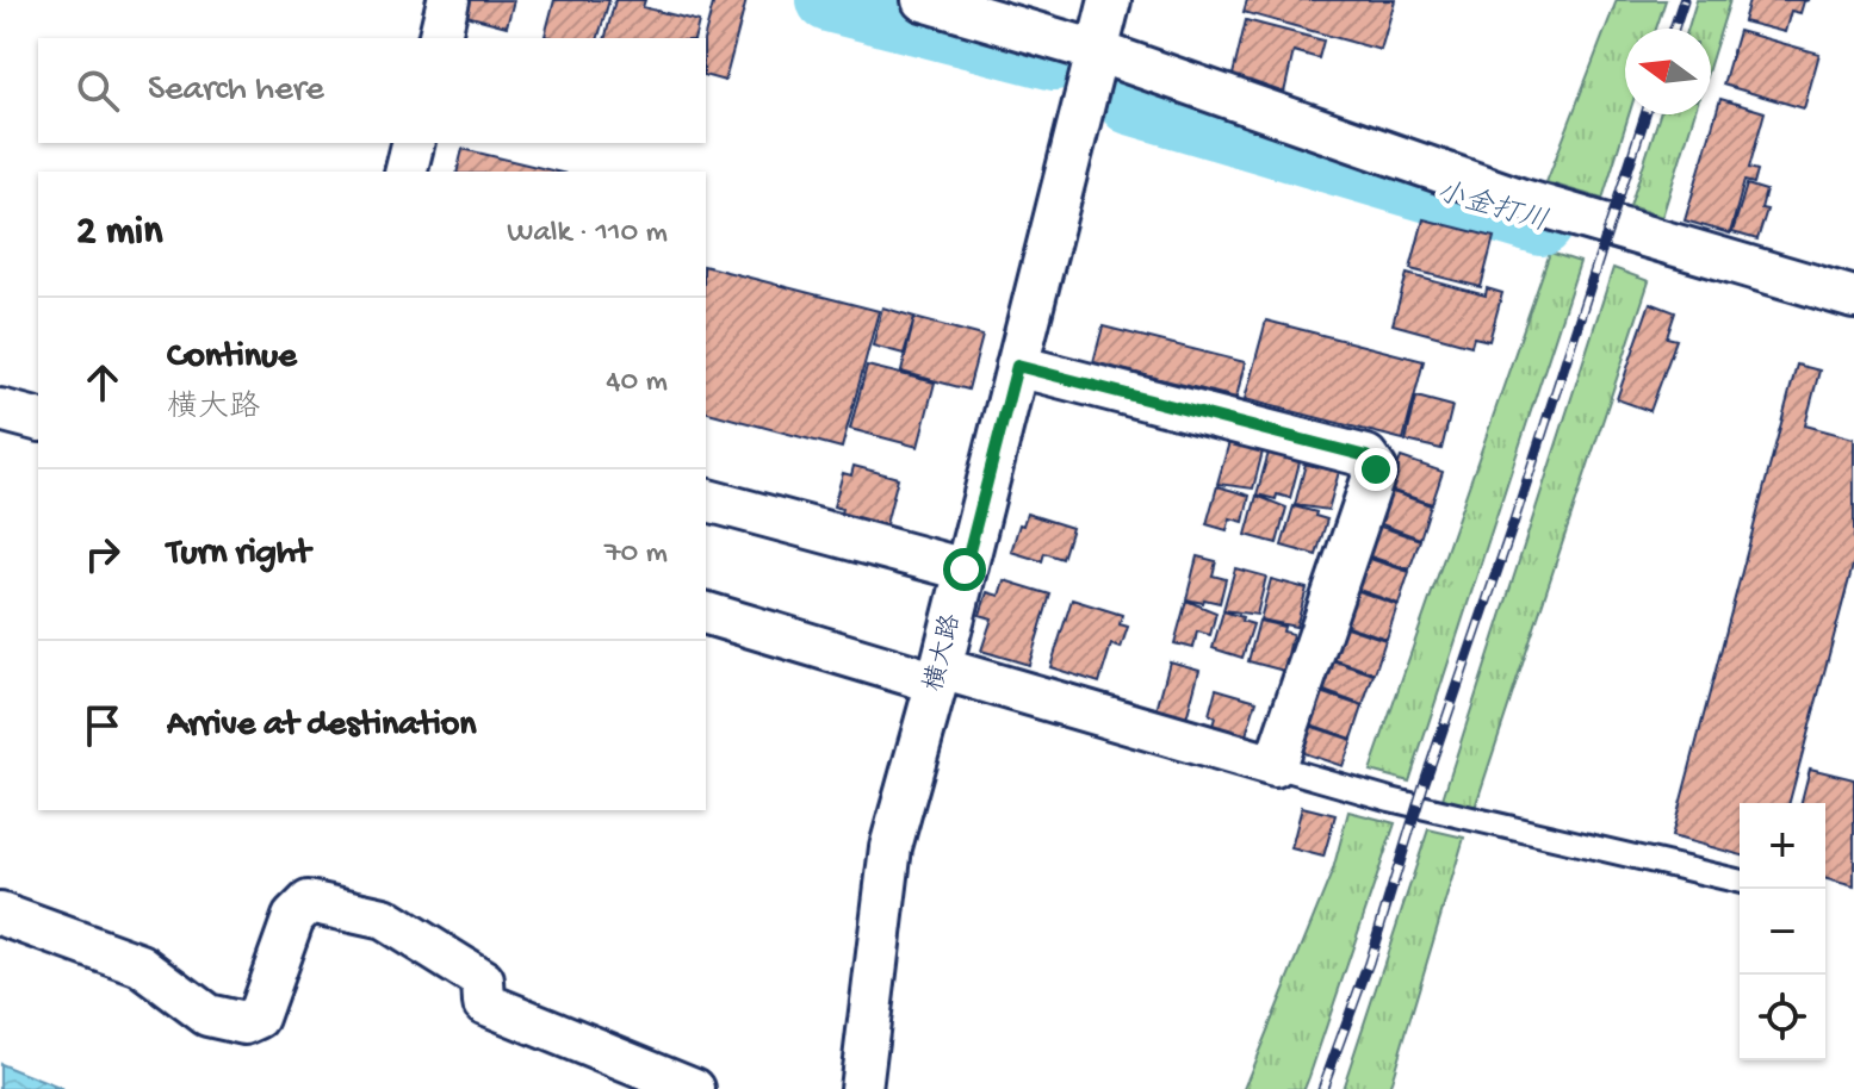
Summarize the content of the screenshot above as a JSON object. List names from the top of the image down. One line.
{"streets":{"street":["横大路"]},"water":["小金打川"],"north":"left","page":{"search":"Search here","heading":["2 min","Walk · 110 m"],"list":[["Continue","横大路","40 m"],["Turn right","70 m"],"Arrive at destination"],"map_buttons":["+","−"]}}
